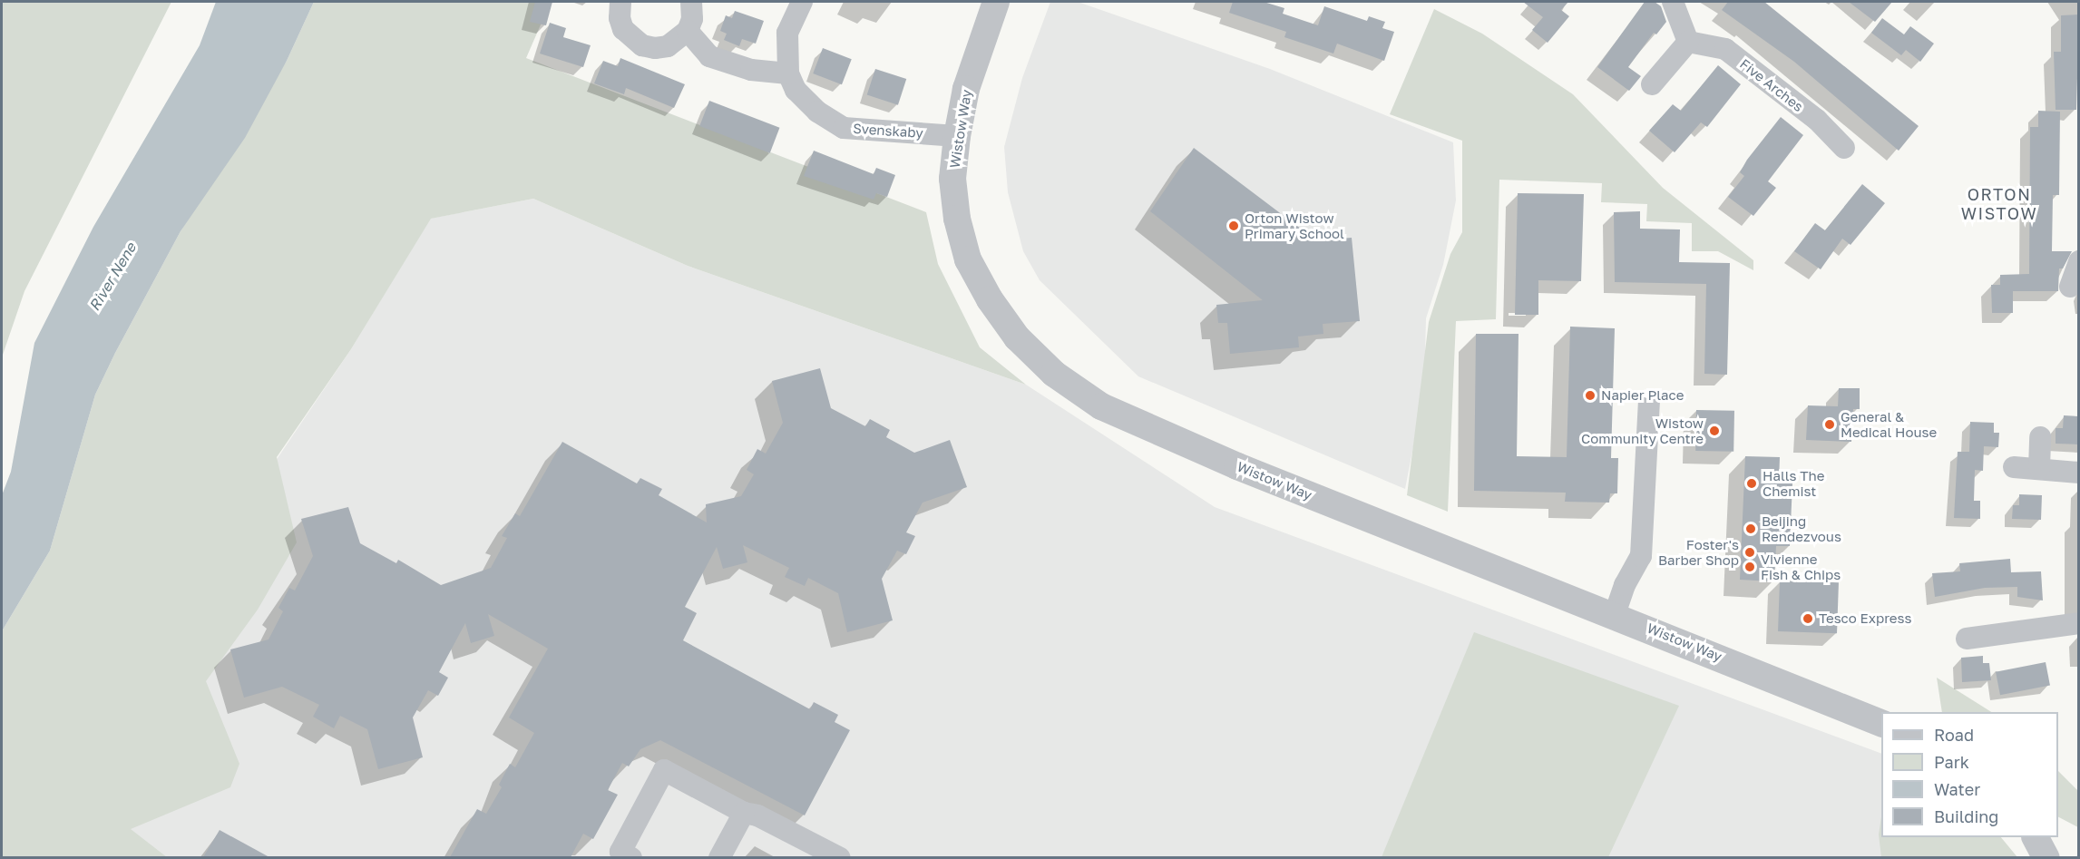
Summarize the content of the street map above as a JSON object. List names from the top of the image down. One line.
{"streets":{"street":["Five Arches","Wistow Way","Svenskaby"]},"crossings":[["Wistow Way","Svenskaby"]],"districts":["ORTON WISTOW"],"water":["River Nene"],"places":["Orton Wistow Primary School","Napier Place","General & Medical House","Wistow Community Centre","Halls The Chemist","Beijing Rendezvous","Foster's Barber Shop","Vivienne Fish & Chips","Tesco Express"],"legend":["Road","Park","Water","Building"]}
